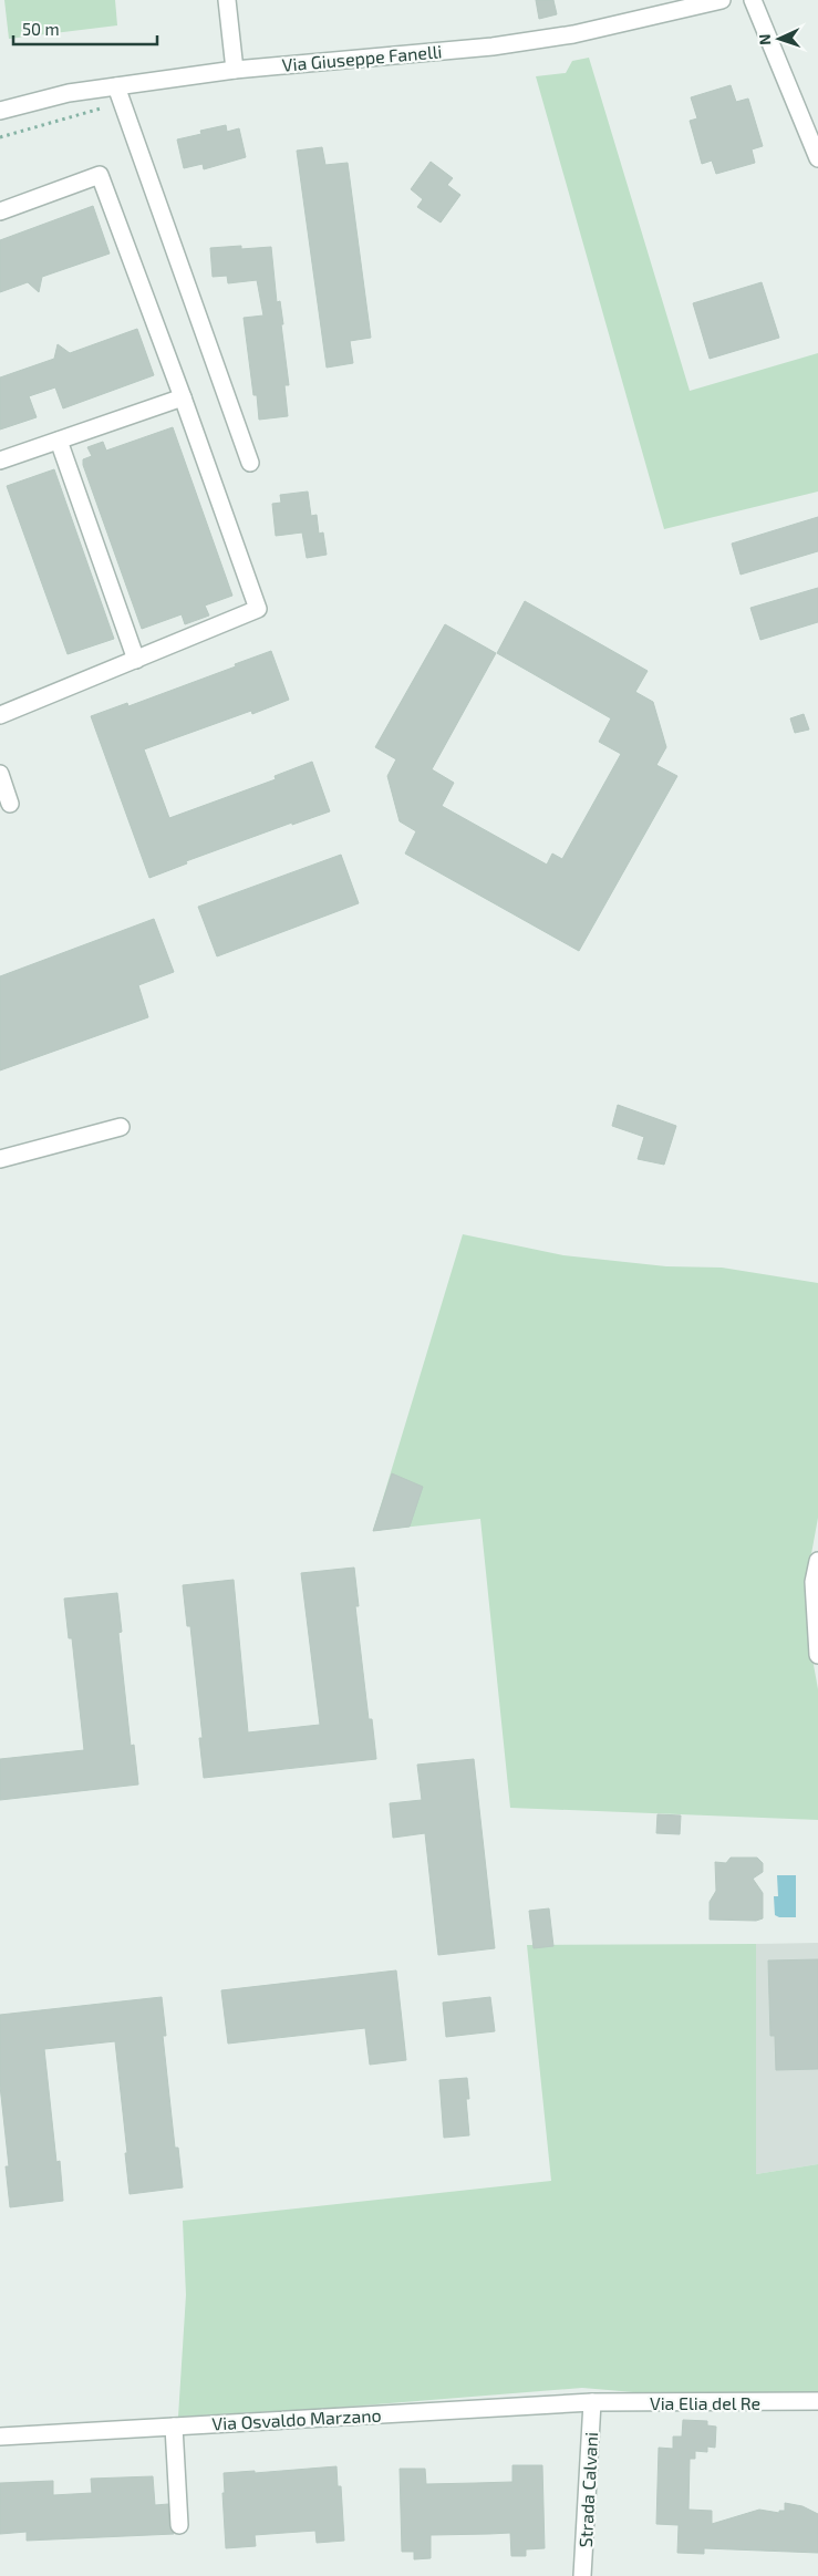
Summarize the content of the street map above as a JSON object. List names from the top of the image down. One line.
{"streets":{"street":["Via Giuseppe Fanelli","Via Elia del Re","Via Osvaldo Marzano","Strada Calvani"]},"crossings":[["Via Elia del Re","Via Osvaldo Marzano"],["Via Elia del Re","Strada Calvani"],["Via Osvaldo Marzano","Strada Calvani"]],"scale_bar":"50 m","north":"left"}
